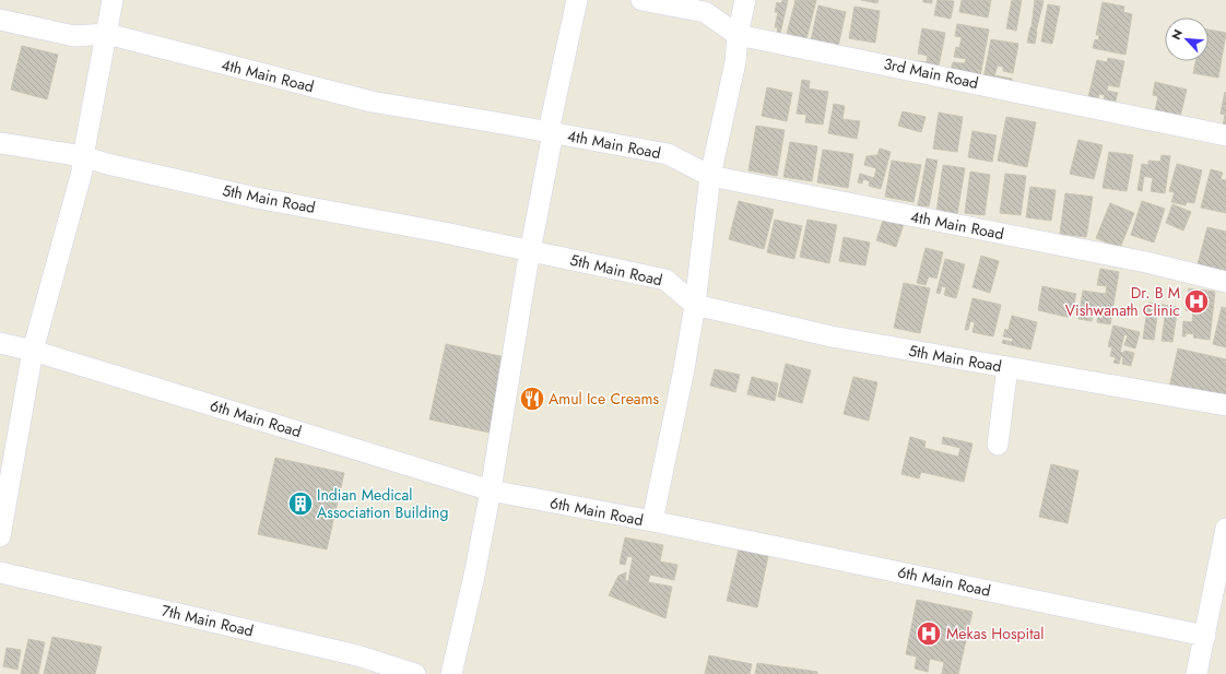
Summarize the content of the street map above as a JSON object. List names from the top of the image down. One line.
{"streets":{"street":["3rd Main Road","4th Main Road","5th Main Road","6th Main Road","7th Main Road"]},"places":{"hospital":["Dr. B M Vishwanath Clinic","Mekas Hospital"],"restaurant":["Amul Ice Creams"],"building":["Indian Medical Association Building"]},"north":"top left"}
